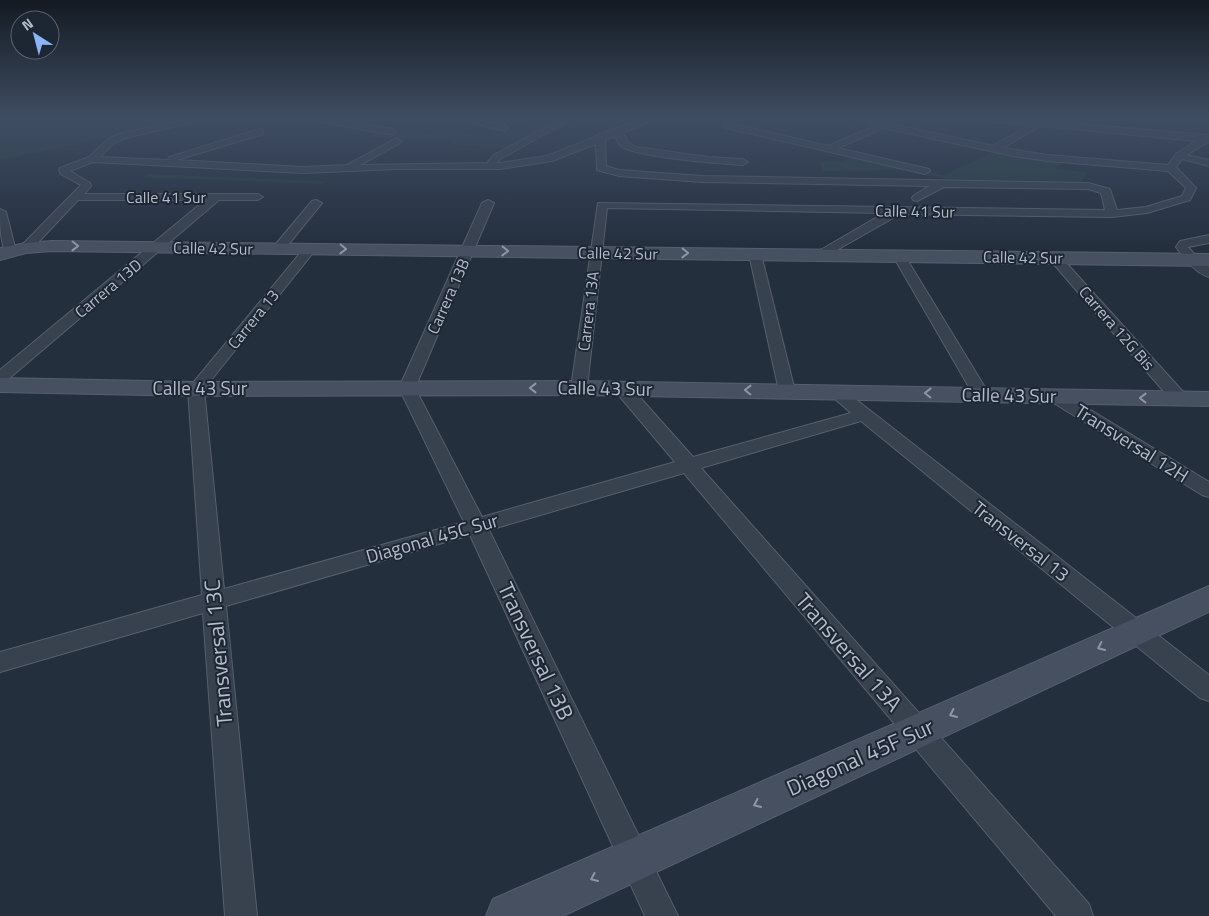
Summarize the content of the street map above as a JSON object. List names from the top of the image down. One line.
{"streets":{"street":["Calle 41 Sur","Calle 42 Sur","Carrera 13D","Carrera 13B","Carrera 13A","Carrera 13","Carrera 12G Bis","Calle 43 Sur","Transversal 12H","Diagonal 45C Sur","Transversal 13","Transversal 13B","Transversal 13A","Transversal 13C","Diagonal 45F Sur"]},"crossings":[["Calle 41 Sur","Carrera 13D"],["Calle 41 Sur","Carrera 13A"],["Calle 42 Sur","Carrera 13D"],["Calle 42 Sur","Carrera 13B"],["Calle 42 Sur","Carrera 13A"],["Calle 42 Sur","Carrera 13"],["Calle 42 Sur","Carrera 12G Bis"],["Carrera 13B","Calle 43 Sur"],["Carrera 13B","Transversal 13B"],["Carrera 13A","Calle 43 Sur"],["Carrera 13","Calle 43 Sur"],["Carrera 13","Transversal 13C"],["Carrera 12G Bis","Calle 43 Sur"],["Calle 43 Sur","Transversal 12H"],["Calle 43 Sur","Transversal 13"],["Calle 43 Sur","Transversal 13B"],["Calle 43 Sur","Transversal 13A"],["Calle 43 Sur","Transversal 13C"],["Diagonal 45C Sur","Transversal 13"],["Diagonal 45C Sur","Transversal 13B"],["Diagonal 45C Sur","Transversal 13A"],["Diagonal 45C Sur","Transversal 13C"],["Transversal 13","Diagonal 45F Sur"],["Transversal 13B","Diagonal 45F Sur"],["Transversal 13A","Diagonal 45F Sur"]],"one_way":["Diagonal 45F Sur"],"north":"top left"}
